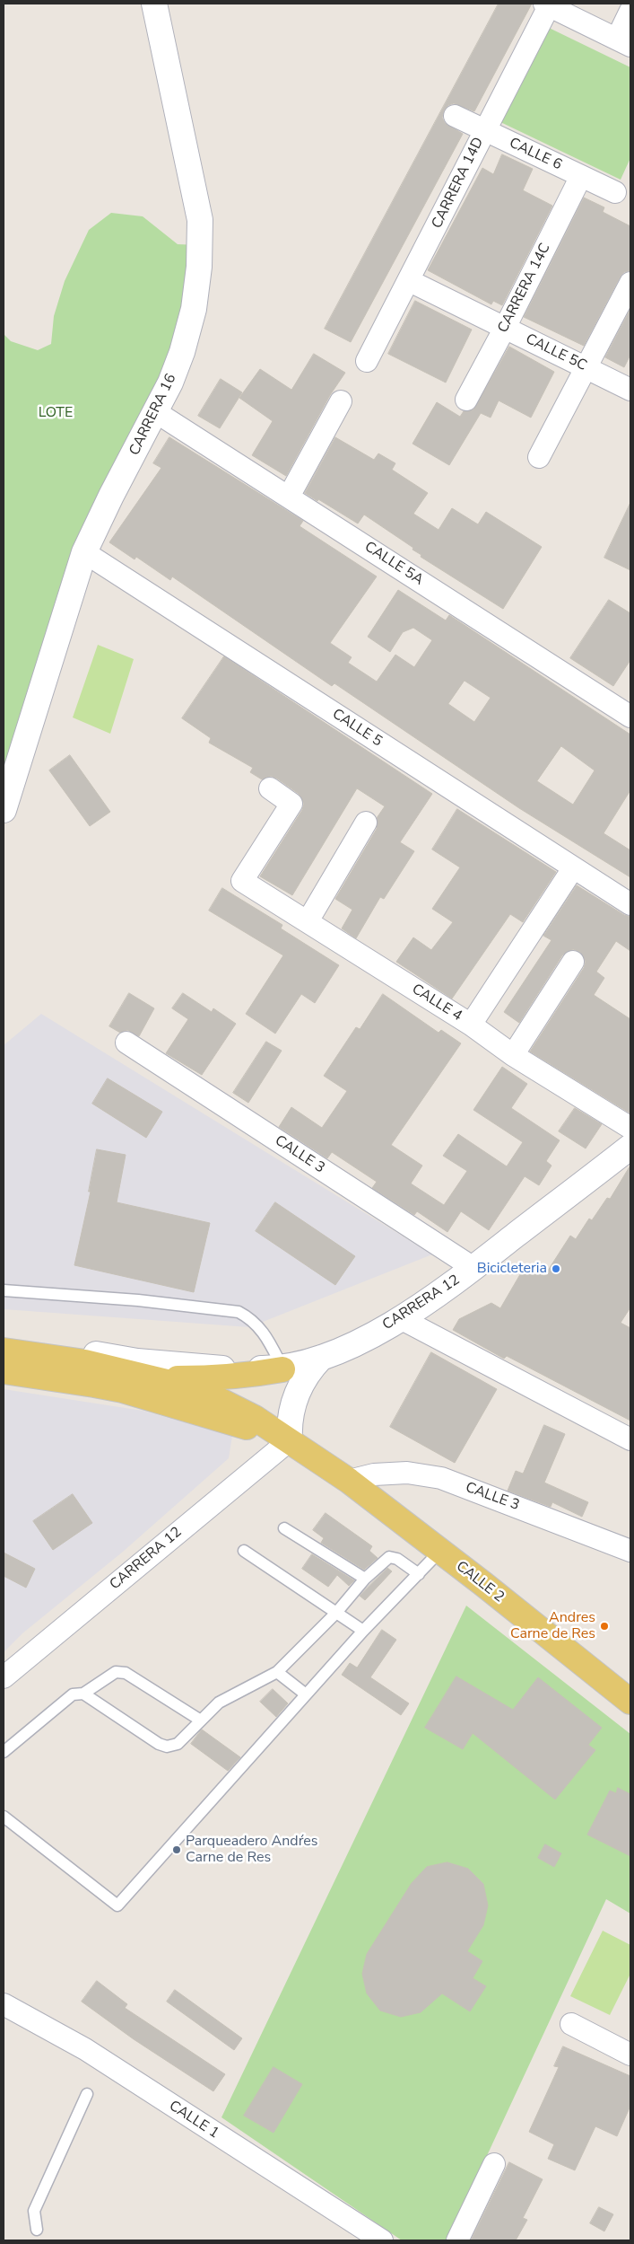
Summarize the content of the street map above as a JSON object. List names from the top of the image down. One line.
{"streets":{"main road":["CALLE 2"],"street":["CALLE 6","CARRERA 14D","CARRERA 14C","CALLE 5C","CARRERA 16","CALLE 5A","CALLE 5","CALLE 4","CALLE 3","CARRERA 12","CALLE 1"]},"crossings":[["CALLE 6","CARRERA 14D"],["CALLE 6","CARRERA 14C"],["CARRERA 14D","CALLE 5C"],["CARRERA 14C","CALLE 5C"],["CARRERA 16","CALLE 5A"],["CARRERA 16","CALLE 5"],["CALLE 3","CARRERA 12"],["CALLE 3","CALLE 2"],["CARRERA 12","CALLE 2"]],"parks":["LOTE"],"places":["Bicicleteria","Andres Carne de Res","Parqueadero Andŕes Carne de Res"]}
